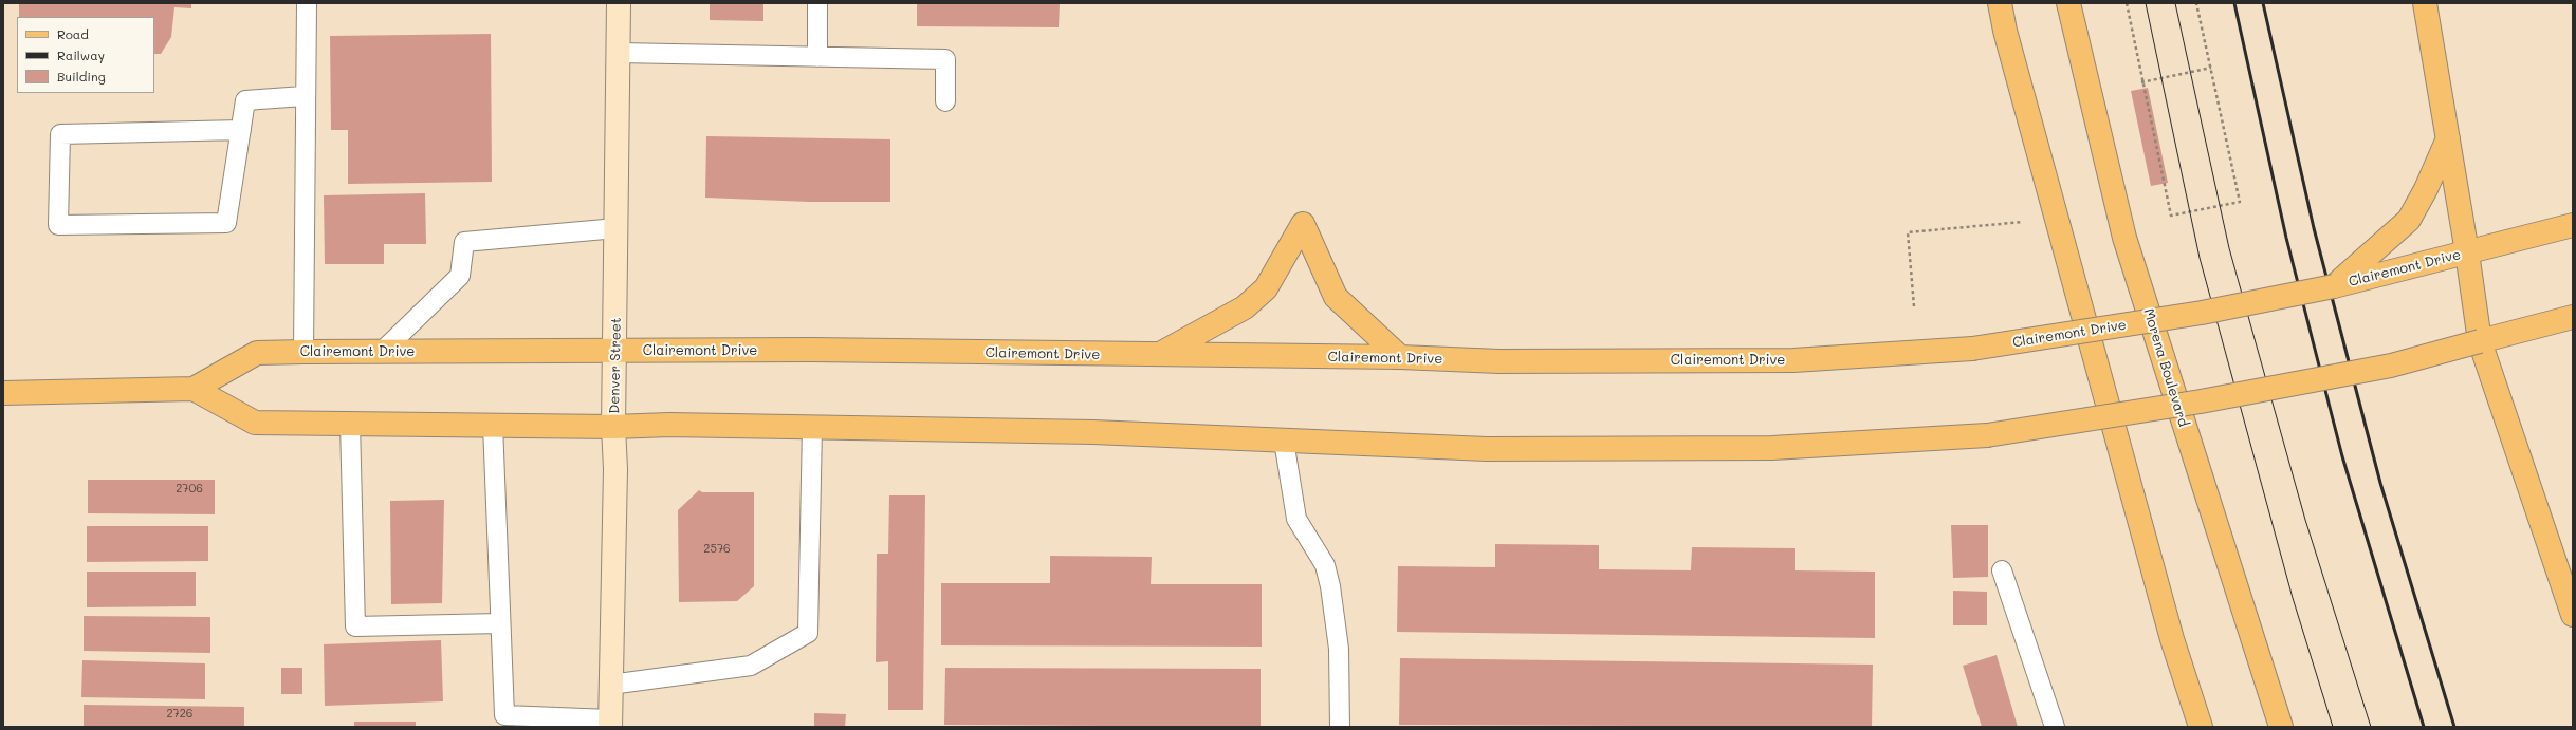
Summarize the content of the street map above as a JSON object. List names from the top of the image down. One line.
{"streets":{"main road":["Clairemont Drive","Denver Street","Morena Boulevard"]},"crossings":[["Clairemont Drive","Denver Street"]],"house_numbers":["2706","2576","2726"],"legend":["Road","Railway","Building"]}
